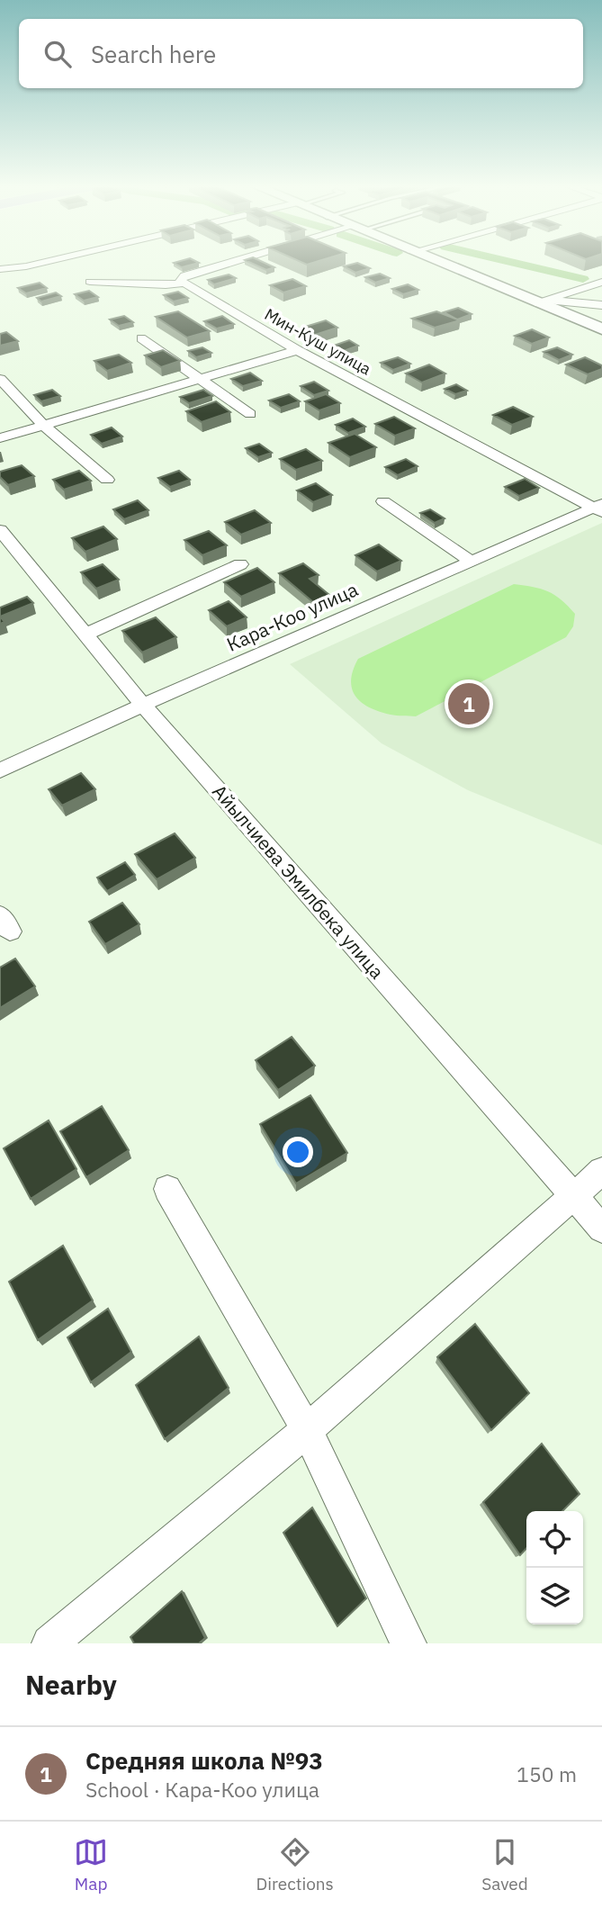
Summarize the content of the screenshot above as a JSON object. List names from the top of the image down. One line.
{"streets":{"street":["Мин-Куш улица","Кара-Коо улица","Айылчиева Эмилбека улица"]},"crossings":[["Мин-Куш улица","Кара-Коо улица"],["Кара-Коо улица","Айылчиева Эмилбека улица"]],"page":{"search":"Search here","pins":"1","heading":"Nearby","list":[{"mark":"1","name":"Средняя школа №93","note":"School · Кара-Коо улица","value":"150 m"}],"nav":["Map","Directions","Saved"]}}
